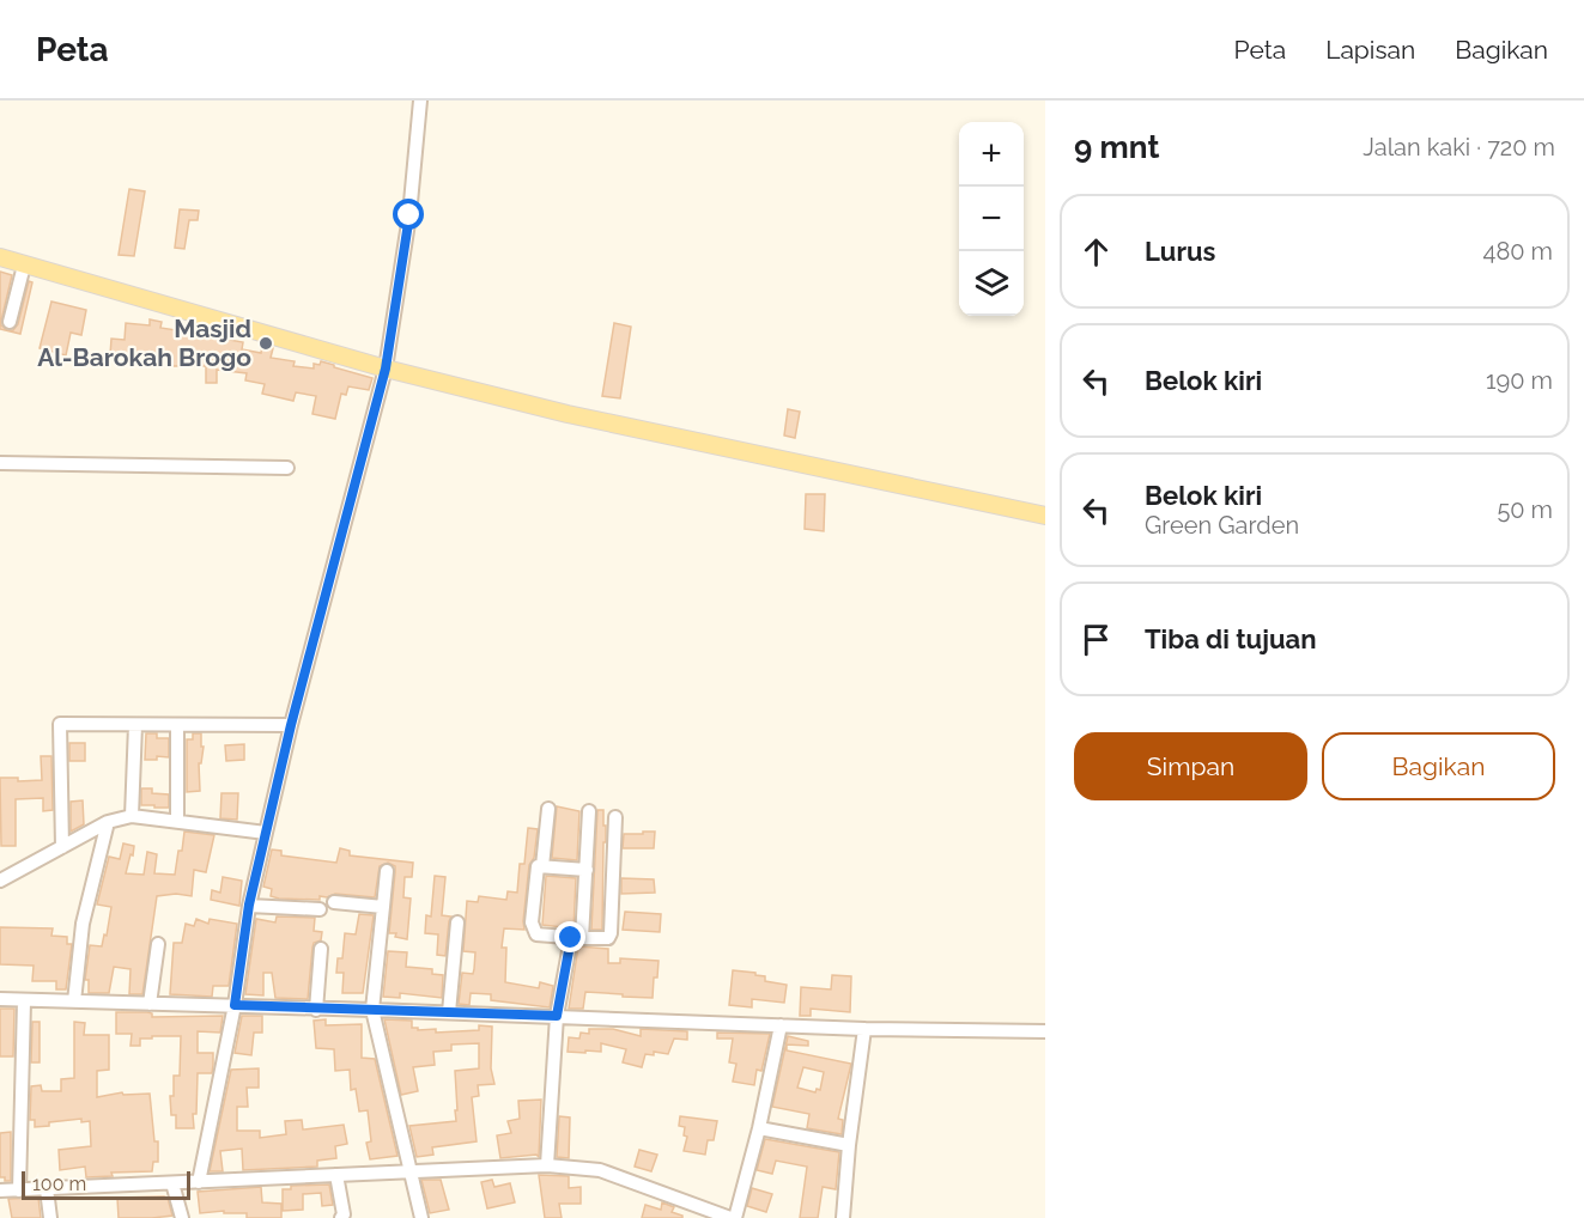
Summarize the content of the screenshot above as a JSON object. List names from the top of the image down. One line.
{"places":["Masjid Al-Barokah Brogo"],"scale_bar":"100 m","page":{"header":"Peta","nav":["Peta","Lapisan","Bagikan"],"heading":["9 mnt","Jalan kaki · 720 m"],"map_buttons":["+","−"],"list":[["Lurus","480 m"],["Belok kiri","190 m"],["Belok kiri","Green Garden","50 m"],"Tiba di tujuan"],"buttons":["Simpan","Bagikan"],"scale":"100 m"}}
